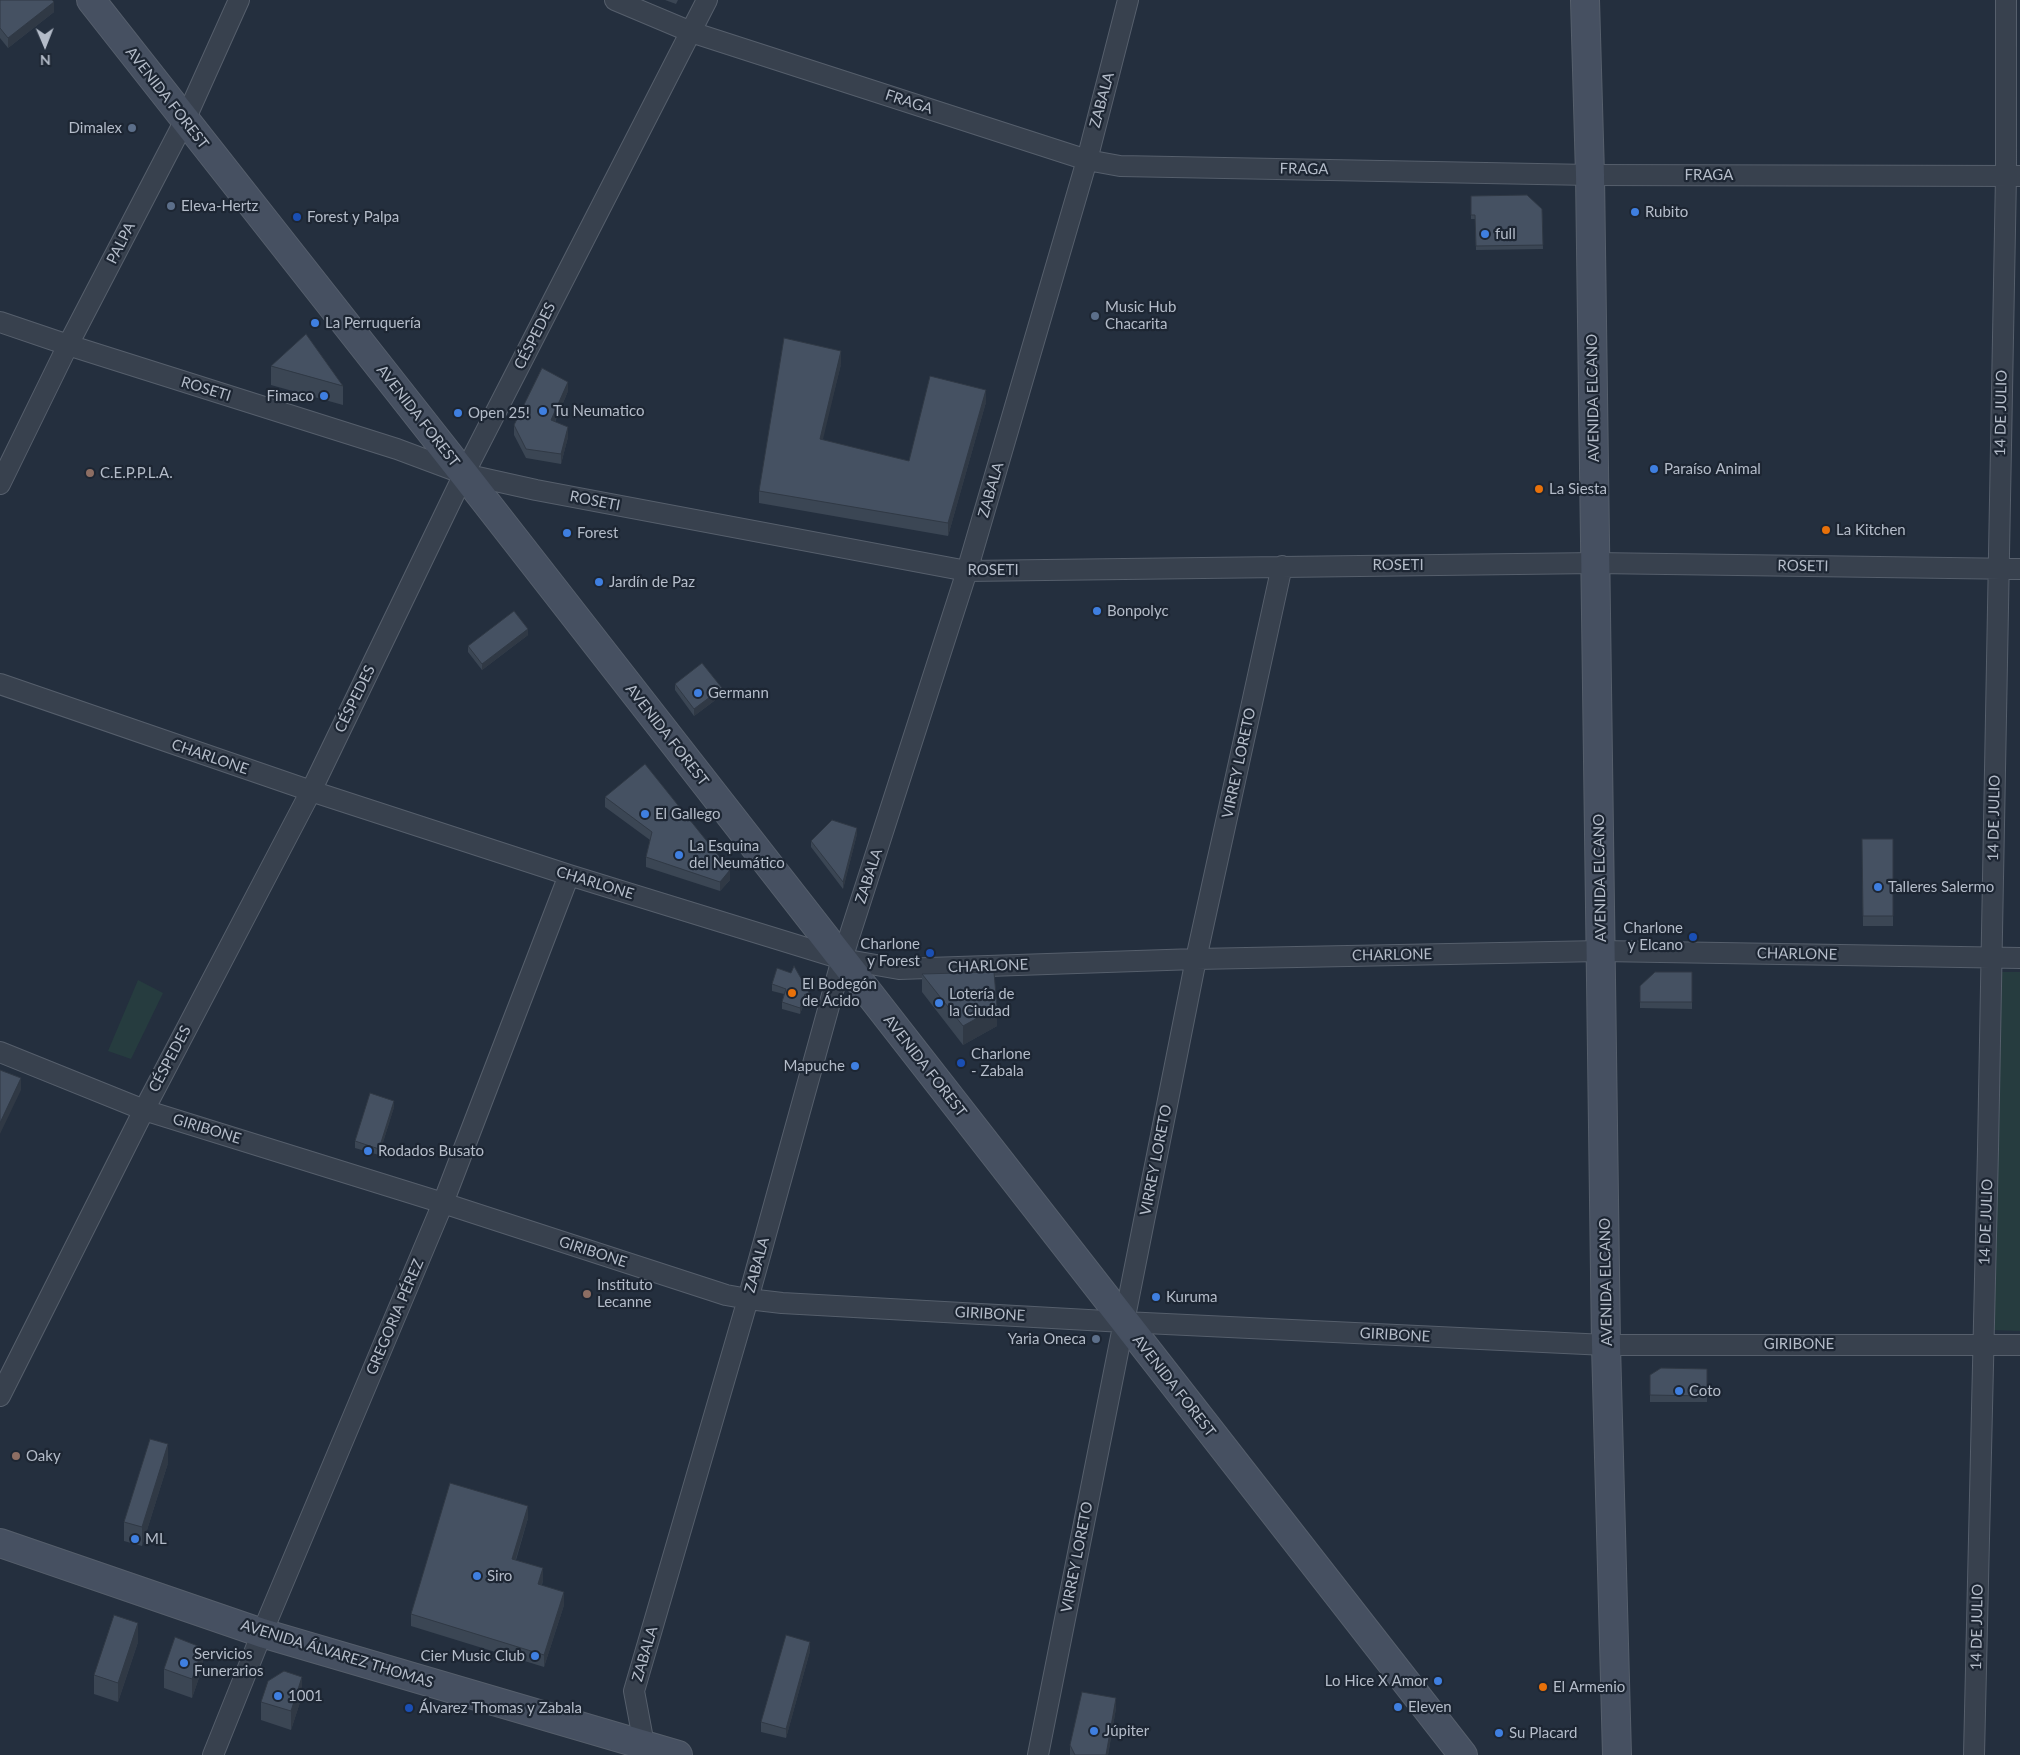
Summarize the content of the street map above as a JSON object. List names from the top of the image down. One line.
{"streets":{"main road":["AVENIDA FOREST","AVENIDA ELCANO","AVENIDA ÁLVAREZ THOMAS"],"street":["ZABALA","FRAGA","PALPA","CÉSPEDES","ROSETI","14 DE JULIO","CHARLONE","VIRREY LORETO","GIRIBONE","GREGORIA PÉREZ"]},"crossings":[["AVENIDA FOREST","ZABALA"],["AVENIDA FOREST","PALPA"],["AVENIDA FOREST","CÉSPEDES"],["AVENIDA FOREST","ROSETI"],["AVENIDA FOREST","CHARLONE"],["AVENIDA FOREST","VIRREY LORETO"],["AVENIDA FOREST","GIRIBONE"],["ZABALA","FRAGA"],["ZABALA","ROSETI"],["ZABALA","CHARLONE"],["ZABALA","GIRIBONE"],["ZABALA","AVENIDA ÁLVAREZ THOMAS"],["FRAGA","CÉSPEDES"],["FRAGA","AVENIDA ELCANO"],["FRAGA","14 DE JULIO"],["PALPA","ROSETI"],["CÉSPEDES","ROSETI"],["CÉSPEDES","CHARLONE"],["CÉSPEDES","GIRIBONE"],["ROSETI","AVENIDA ELCANO"],["ROSETI","14 DE JULIO"],["ROSETI","VIRREY LORETO"],["AVENIDA ELCANO","CHARLONE"],["AVENIDA ELCANO","GIRIBONE"],["14 DE JULIO","CHARLONE"],["14 DE JULIO","GIRIBONE"],["CHARLONE","VIRREY LORETO"],["CHARLONE","GREGORIA PÉREZ"],["VIRREY LORETO","GIRIBONE"],["GIRIBONE","GREGORIA PÉREZ"],["GREGORIA PÉREZ","AVENIDA ÁLVAREZ THOMAS"]],"places":["Dimalex","Eleva-Hertz","Rubito","Forest y Palpa","full","Music Hub Chacarita","La Perruquería","Fimaco","Tu Neumatico","Open 25!","Paraíso Animal","C.E.P.P.L.A.","La Siesta","La Kitchen","Forest","Jardín de Paz","Bonpolyc","Germann","El Gallego","La Esquina del Neumático","Talleres Salermo","Charlone y Elcano","Charlone y Forest","El Bodegón de Ácido","Lotería de la Ciudad","Charlone - Zabala","Mapuche","Rodados Busato","Instituto Lecanne","Kuruma","Yaria Oneca","Coto","Oaky","ML","Siro","Cier Music Club","Servicios Funerarios","Lo Hice X Amor","El Armenio","1001","Eleven","Álvarez Thomas y Zabala","Júpiter","Su Placard"],"north":"bottom"}
